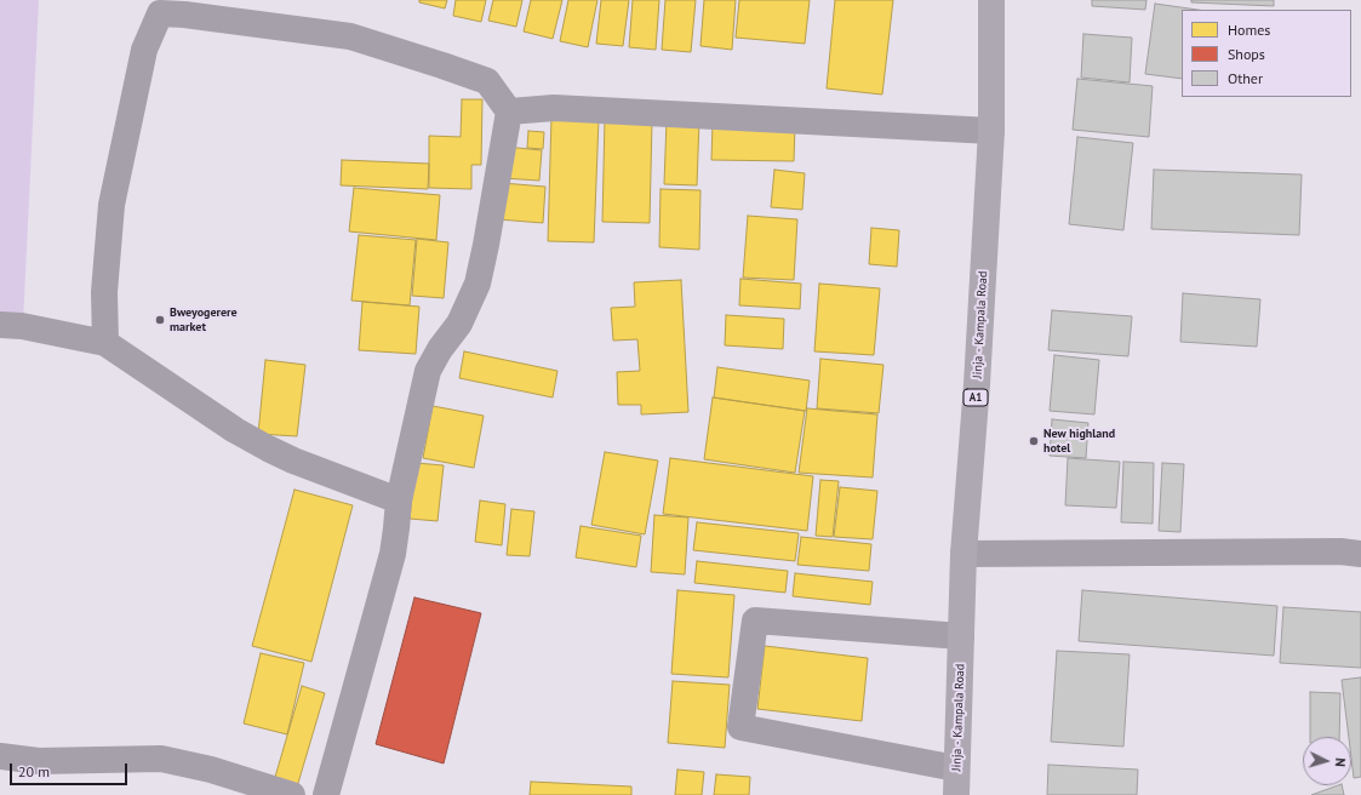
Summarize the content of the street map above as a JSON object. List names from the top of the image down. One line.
{"streets":{"highway":["Jinja - Kampala Road","A1"]},"places":["Bweyogerere market","New highland hotel"],"legend":["Homes","Shops","Other"],"scale_bar":"20 m","north":"right"}
